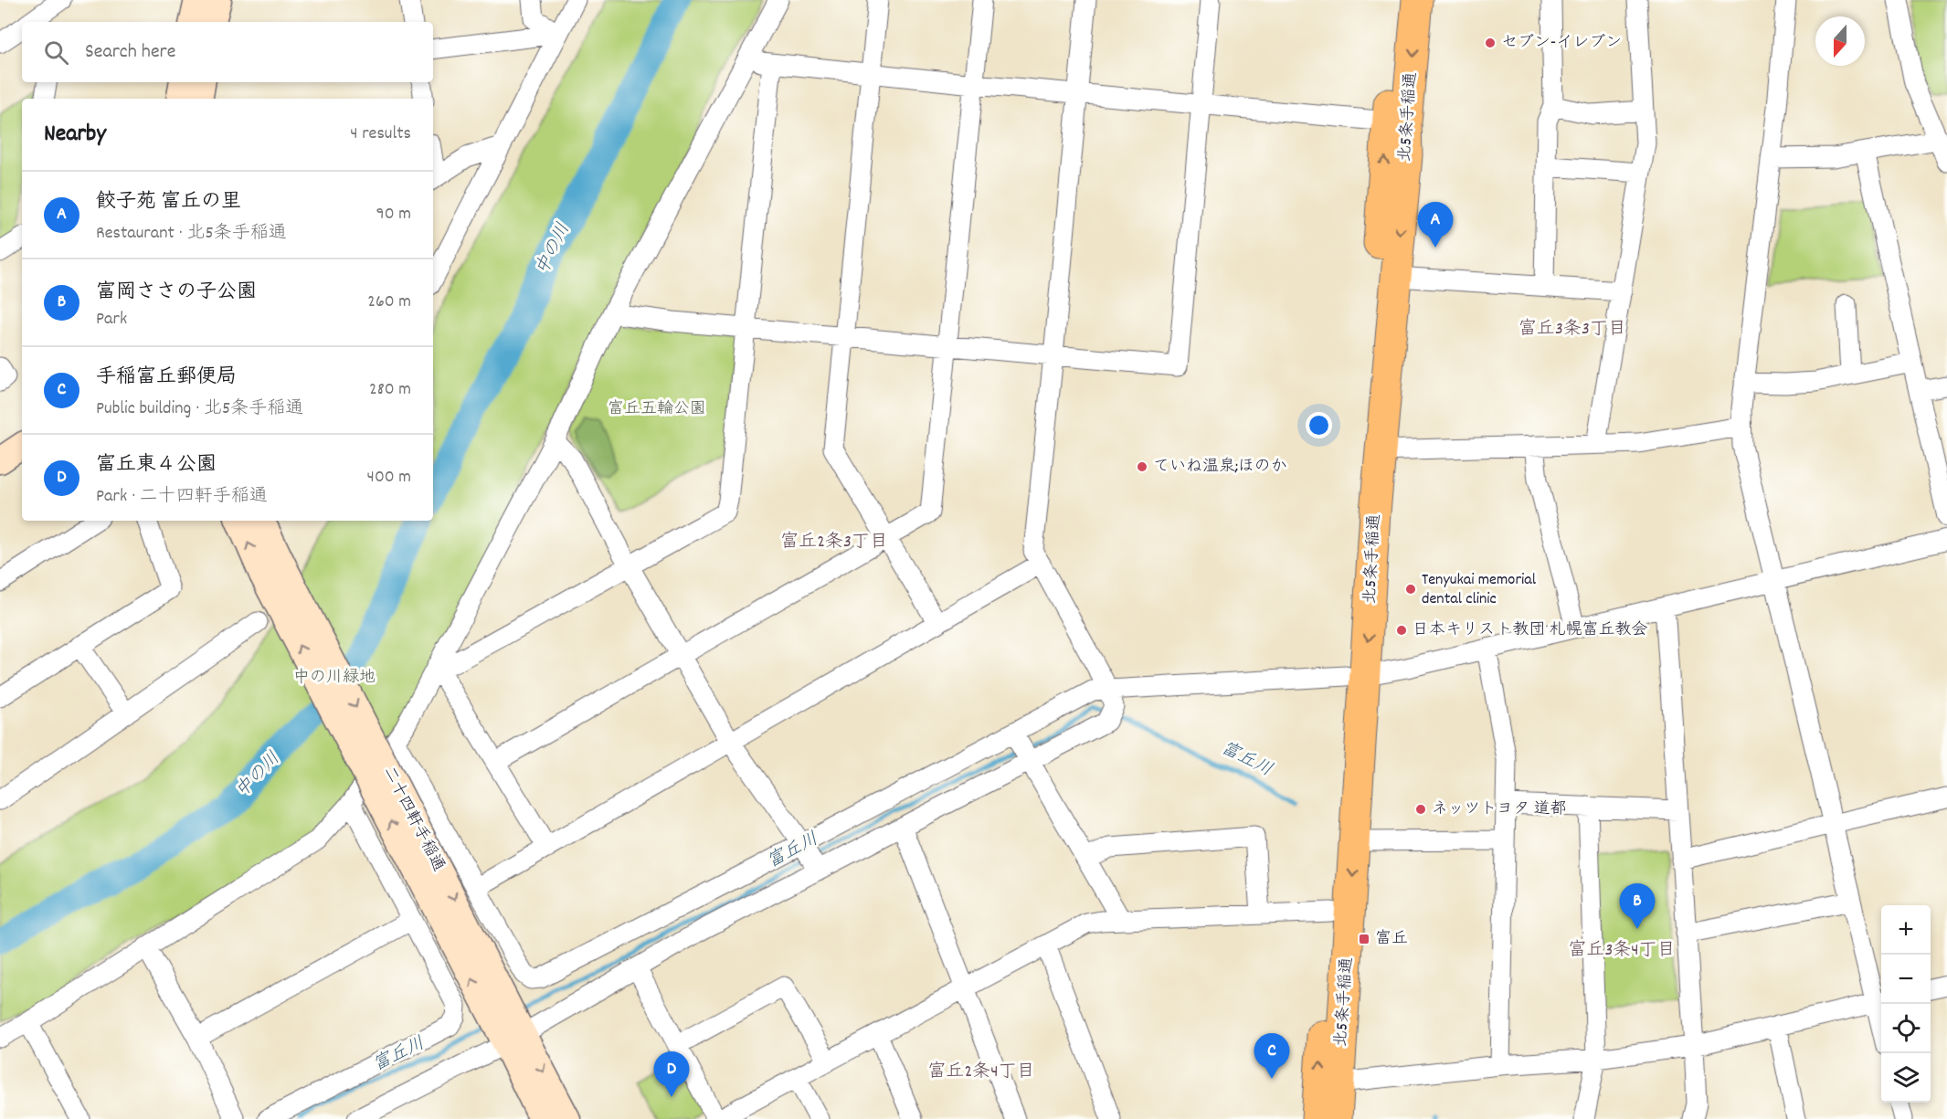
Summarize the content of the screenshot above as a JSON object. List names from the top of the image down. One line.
{"streets":{"highway":["北5条手稲通"],"street":["二十四軒手稲通"]},"districts":["富丘3条3丁目","富丘2条3丁目","富丘3条4丁目","富丘2条4丁目"],"water":["中の川","富丘川"],"parks":["富丘五輪公園","中の川緑地"],"places":{"other":["セブン-イレブン","ていね温泉;ほのか","Tenyukai memorial dental clinic","日本キリスト教団 札幌富丘教会","ネッツトヨタ 道都"],"transit":["富丘"]},"north":"bottom","page":{"search":"Search here","heading":["Nearby","4 results"],"list":[{"mark":"A","name":"餃子苑 富丘の里","note":"Restaurant · 北5条手稲通","value":"90 m"},{"mark":"B","name":"富岡ささの子公園","note":"Park","value":"260 m"},{"mark":"C","name":"手稲富丘郵便局","note":"Public building · 北5条手稲通","value":"280 m"},{"mark":"D","name":"富丘東４公園","note":"Park · 二十四軒手稲通","value":"400 m"}],"pins":["A","B","C","D"],"map_buttons":["+","−"]}}
